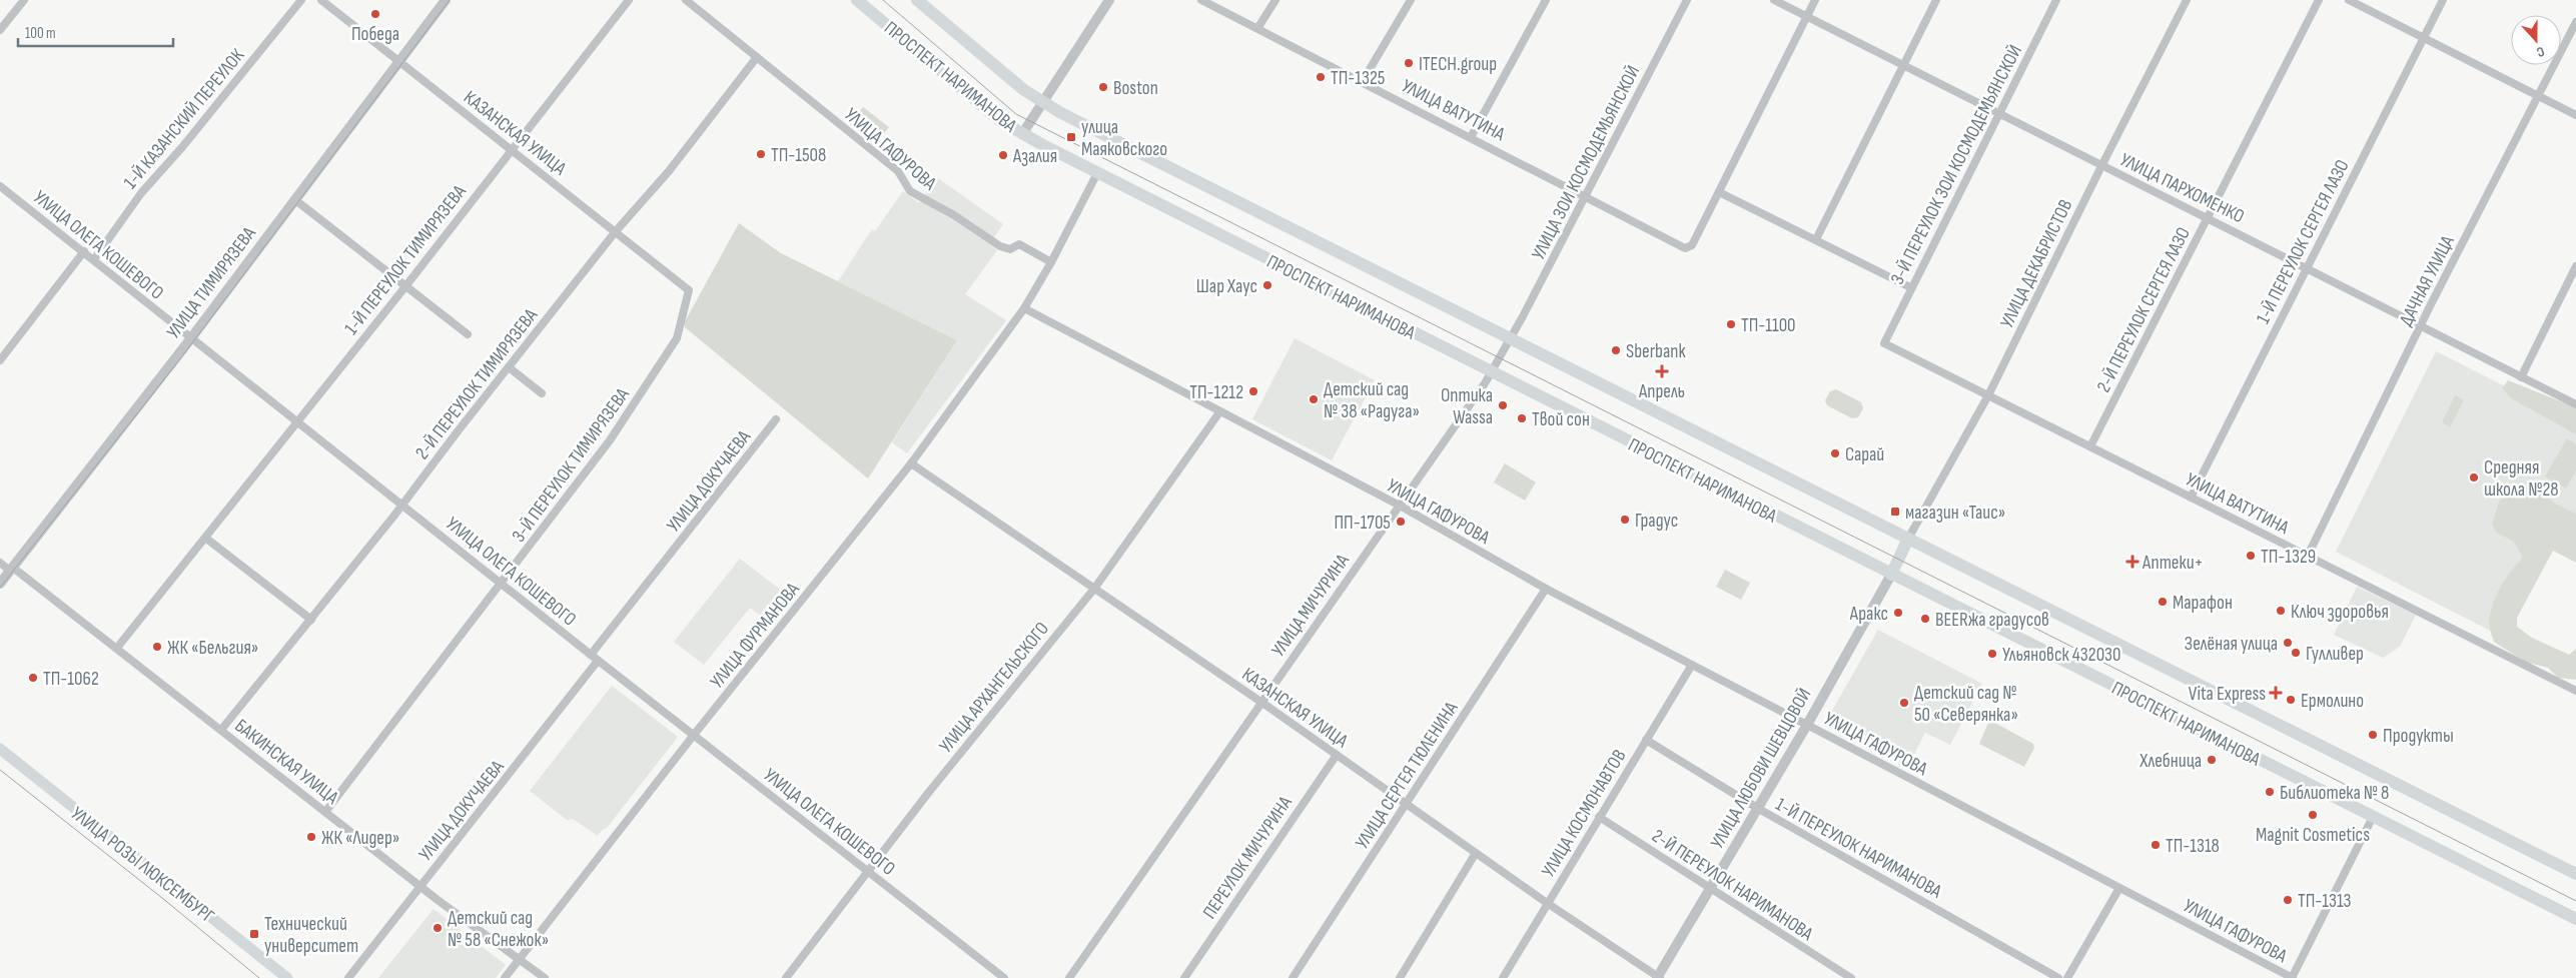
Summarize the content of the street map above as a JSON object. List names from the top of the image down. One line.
{"streets":{"main road":["ПРОСПЕКТ НАРИМАНОВА","УЛИЦА РОЗЫ ЛЮКСЕМБУРГ"],"street":["УЛИЦА ВАТУТИНА","1-Й КАЗАНСКИЙ ПЕРЕУЛОК","КАЗАНСКАЯ УЛИЦА","УЛИЦА ГАФУРОВА","УЛИЦА ЗОИ КОСМОДЕМЬЯНСКОЙ","3-Й ПЕРЕУЛОК ЗОИ КОСМОДЕМЬЯНСКОЙ","УЛИЦА ПАРХОМЕНКО","1-Й ПЕРЕУЛОК СЕРГЕЯ ЛАЗО","УЛИЦА ОЛЕГА КОШЕВОГО","1-Й ПЕРЕУЛОК ТИМИРЯЗЕВА","УЛИЦА ДЕКАБРИСТОВ","ДАЧНАЯ УЛИЦА","УЛИЦА ТИМИРЯЗЕВА","2-Й ПЕРЕУЛОК СЕРГЕЯ ЛАЗО","2-Й ПЕРЕУЛОК ТИМИРЯЗЕВА","3-Й ПЕРЕУЛОК ТИМИРЯЗЕВА","УЛИЦА ДОКУЧАЕВА","УЛИЦА МИЧУРИНА","УЛИЦА ФУРМАНОВА","УЛИЦА АРХАНГЕЛЬСКОГО","БАКИНСКАЯ УЛИЦА","УЛИЦА ЛЮБОВИ ШЕВЦОВОЙ","УЛИЦА СЕРГЕЯ ТЮЛЕНИНА","УЛИЦА КОСМОНАВТОВ","1-Й ПЕРЕУЛОК НАРИМАНОВА","ПЕРЕУЛОК МИЧУРИНА","2-Й ПЕРЕУЛОК НАРИМАНОВА"]},"crossings":[["ПРОСПЕКТ НАРИМАНОВА","УЛИЦА ЗОИ КОСМОДЕМЬЯНСКОЙ"],["ПРОСПЕКТ НАРИМАНОВА","УЛИЦА ДЕКАБРИСТОВ"],["ПРОСПЕКТ НАРИМАНОВА","УЛИЦА МИЧУРИНА"],["ПРОСПЕКТ НАРИМАНОВА","УЛИЦА ЛЮБОВИ ШЕВЦОВОЙ"],["УЛИЦА ВАТУТИНА","УЛИЦА ЗОИ КОСМОДЕМЬЯНСКОЙ"],["УЛИЦА ВАТУТИНА","3-Й ПЕРЕУЛОК ЗОИ КОСМОДЕМЬЯНСКОЙ"],["УЛИЦА ВАТУТИНА","1-Й ПЕРЕУЛОК СЕРГЕЯ ЛАЗО"],["УЛИЦА ВАТУТИНА","УЛИЦА ДЕКАБРИСТОВ"],["УЛИЦА ВАТУТИНА","ДАЧНАЯ УЛИЦА"],["УЛИЦА ВАТУТИНА","2-Й ПЕРЕУЛОК СЕРГЕЯ ЛАЗО"],["1-Й КАЗАНСКИЙ ПЕРЕУЛОК","УЛИЦА ОЛЕГА КОШЕВОГО"],["КАЗАНСКАЯ УЛИЦА","1-Й ПЕРЕУЛОК ТИМИРЯЗЕВА"],["КАЗАНСКАЯ УЛИЦА","УЛИЦА ТИМИРЯЗЕВА"],["КАЗАНСКАЯ УЛИЦА","2-Й ПЕРЕУЛОК ТИМИРЯЗЕВА"],["КАЗАНСКАЯ УЛИЦА","3-Й ПЕРЕУЛОК ТИМИРЯЗЕВА"],["КАЗАНСКАЯ УЛИЦА","УЛИЦА МИЧУРИНА"],["КАЗАНСКАЯ УЛИЦА","УЛИЦА ФУРМАНОВА"],["КАЗАНСКАЯ УЛИЦА","УЛИЦА АРХАНГЕЛЬСКОГО"],["КАЗАНСКАЯ УЛИЦА","УЛИЦА ЛЮБОВИ ШЕВЦОВОЙ"],["КАЗАНСКАЯ УЛИЦА","УЛИЦА СЕРГЕЯ ТЮЛЕНИНА"],["КАЗАНСКАЯ УЛИЦА","УЛИЦА КОСМОНАВТОВ"],["КАЗАНСКАЯ УЛИЦА","ПЕРЕУЛОК МИЧУРИНА"],["УЛИЦА ГАФУРОВА","2-Й ПЕРЕУЛОК ТИМИРЯЗЕВА"],["УЛИЦА ГАФУРОВА","УЛИЦА МИЧУРИНА"],["УЛИЦА ГАФУРОВА","УЛИЦА ФУРМАНОВА"],["УЛИЦА ГАФУРОВА","УЛИЦА АРХАНГЕЛЬСКОГО"],["УЛИЦА ГАФУРОВА","УЛИЦА ЛЮБОВИ ШЕВЦОВОЙ"],["УЛИЦА ГАФУРОВА","УЛИЦА СЕРГЕЯ ТЮЛЕНИНА"],["УЛИЦА ГАФУРОВА","УЛИЦА КОСМОНАВТОВ"],["УЛИЦА ЗОИ КОСМОДЕМЬЯНСКОЙ","УЛИЦА МИЧУРИНА"],["3-Й ПЕРЕУЛОК ЗОИ КОСМОДЕМЬЯНСКОЙ","УЛИЦА ПАРХОМЕНКО"],["УЛИЦА ПАРХОМЕНКО","1-Й ПЕРЕУЛОК СЕРГЕЯ ЛАЗО"],["УЛИЦА ПАРХОМЕНКО","УЛИЦА ДЕКАБРИСТОВ"],["УЛИЦА ПАРХОМЕНКО","ДАЧНАЯ УЛИЦА"],["УЛИЦА ПАРХОМЕНКО","2-Й ПЕРЕУЛОК СЕРГЕЯ ЛАЗО"],["УЛИЦА ОЛЕГА КОШЕВОГО","1-Й ПЕРЕУЛОК ТИМИРЯЗЕВА"],["УЛИЦА ОЛЕГА КОШЕВОГО","УЛИЦА ТИМИРЯЗЕВА"],["УЛИЦА ОЛЕГА КОШЕВОГО","2-Й ПЕРЕУЛОК ТИМИРЯЗЕВА"],["УЛИЦА ОЛЕГА КОШЕВОГО","3-Й ПЕРЕУЛОК ТИМИРЯЗЕВА"],["УЛИЦА ОЛЕГА КОШЕВОГО","УЛИЦА ДОКУЧАЕВА"],["УЛИЦА ОЛЕГА КОШЕВОГО","УЛИЦА ФУРМАНОВА"],["УЛИЦА ОЛЕГА КОШЕВОГО","УЛИЦА АРХАНГЕЛЬСКОГО"],["1-Й ПЕРЕУЛОК ТИМИРЯЗЕВА","БАКИНСКАЯ УЛИЦА"],["УЛИЦА ТИМИРЯЗЕВА","БАКИНСКАЯ УЛИЦА"],["2-Й ПЕРЕУЛОК ТИМИРЯЗЕВА","БАКИНСКАЯ УЛИЦА"],["3-Й ПЕРЕУЛОК ТИМИРЯЗЕВА","БАКИНСКАЯ УЛИЦА"],["УЛИЦА ДОКУЧАЕВА","БАКИНСКАЯ УЛИЦА"],["УЛИЦА ФУРМАНОВА","БАКИНСКАЯ УЛИЦА"],["УЛИЦА ЛЮБОВИ ШЕВЦОВОЙ","1-Й ПЕРЕУЛОК НАРИМАНОВА"],["УЛИЦА ЛЮБОВИ ШЕВЦОВОЙ","2-Й ПЕРЕУЛОК НАРИМАНОВА"],["УЛИЦА КОСМОНАВТОВ","1-Й ПЕРЕУЛОК НАРИМАНОВА"],["УЛИЦА КОСМОНАВТОВ","2-Й ПЕРЕУЛОК НАРИМАНОВА"]],"places":{"other":["Победа","ITECH.group","ТП-1325","Boston","ТП-1508","Азалия","Шар Хаус","ТП-1100","Sberbank","ТП-1212","Детский сад № 38 «Радуга»","Оптика Wassa","Твой сон","Сарай","Средняя школа №28","Градус","ПП-1705","ТП-1329","Марафон","Ключ здоровья","Аракс","BEERжа градусов","Зелёная улица","ЖК «Бельгия»","Гулливер","Ульяновск 432030","ТП-1062","Ермолино","Детский сад № 50 «Северянка»","Продукты","Хлебница","Библиотека № 8","Magnit Cosmetics","ЖК «Лидер»","ТП-1318","ТП-1313","Детский сад № 58 «Снежок»"],"transit":["улица Маяковского","магазин «Таис»","Технический университет"],"health":["Апрель","Аптеки+","Vita Express"]},"scale_bar":"100 m","north":"bottom"}
